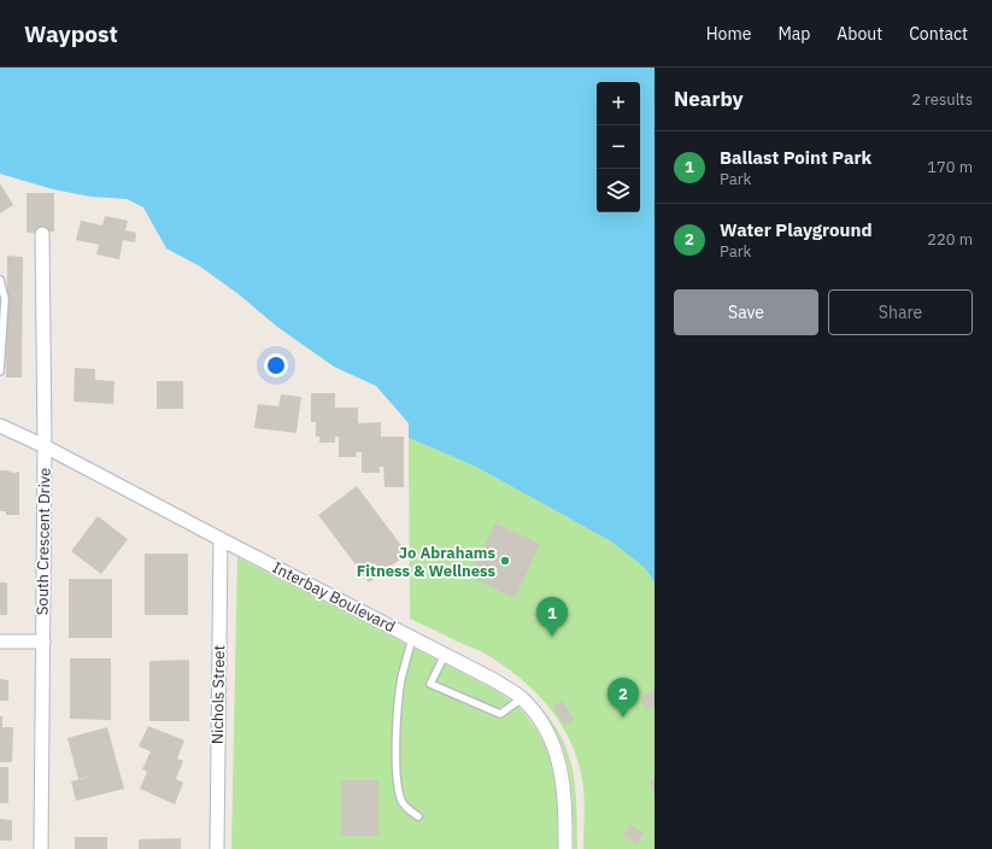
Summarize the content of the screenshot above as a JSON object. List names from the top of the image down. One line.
{"streets":{"street":["South Crescent Drive","Interbay Boulevard","Nichols Street"]},"crossings":[["South Crescent Drive","Interbay Boulevard"],["Interbay Boulevard","Nichols Street"]],"places":["Jo Abrahams Fitness & Wellness"],"page":{"header":"Waypost","nav":["Home","Map","About","Contact"],"heading":["Nearby","2 results"],"map_buttons":["+","−"],"list":[{"mark":"1","name":"Ballast Point Park","note":"Park","value":"170 m"},{"mark":"2","name":"Water Playground","note":"Park","value":"220 m"}],"buttons":["Save","Share"],"pins":["1","2"]}}
